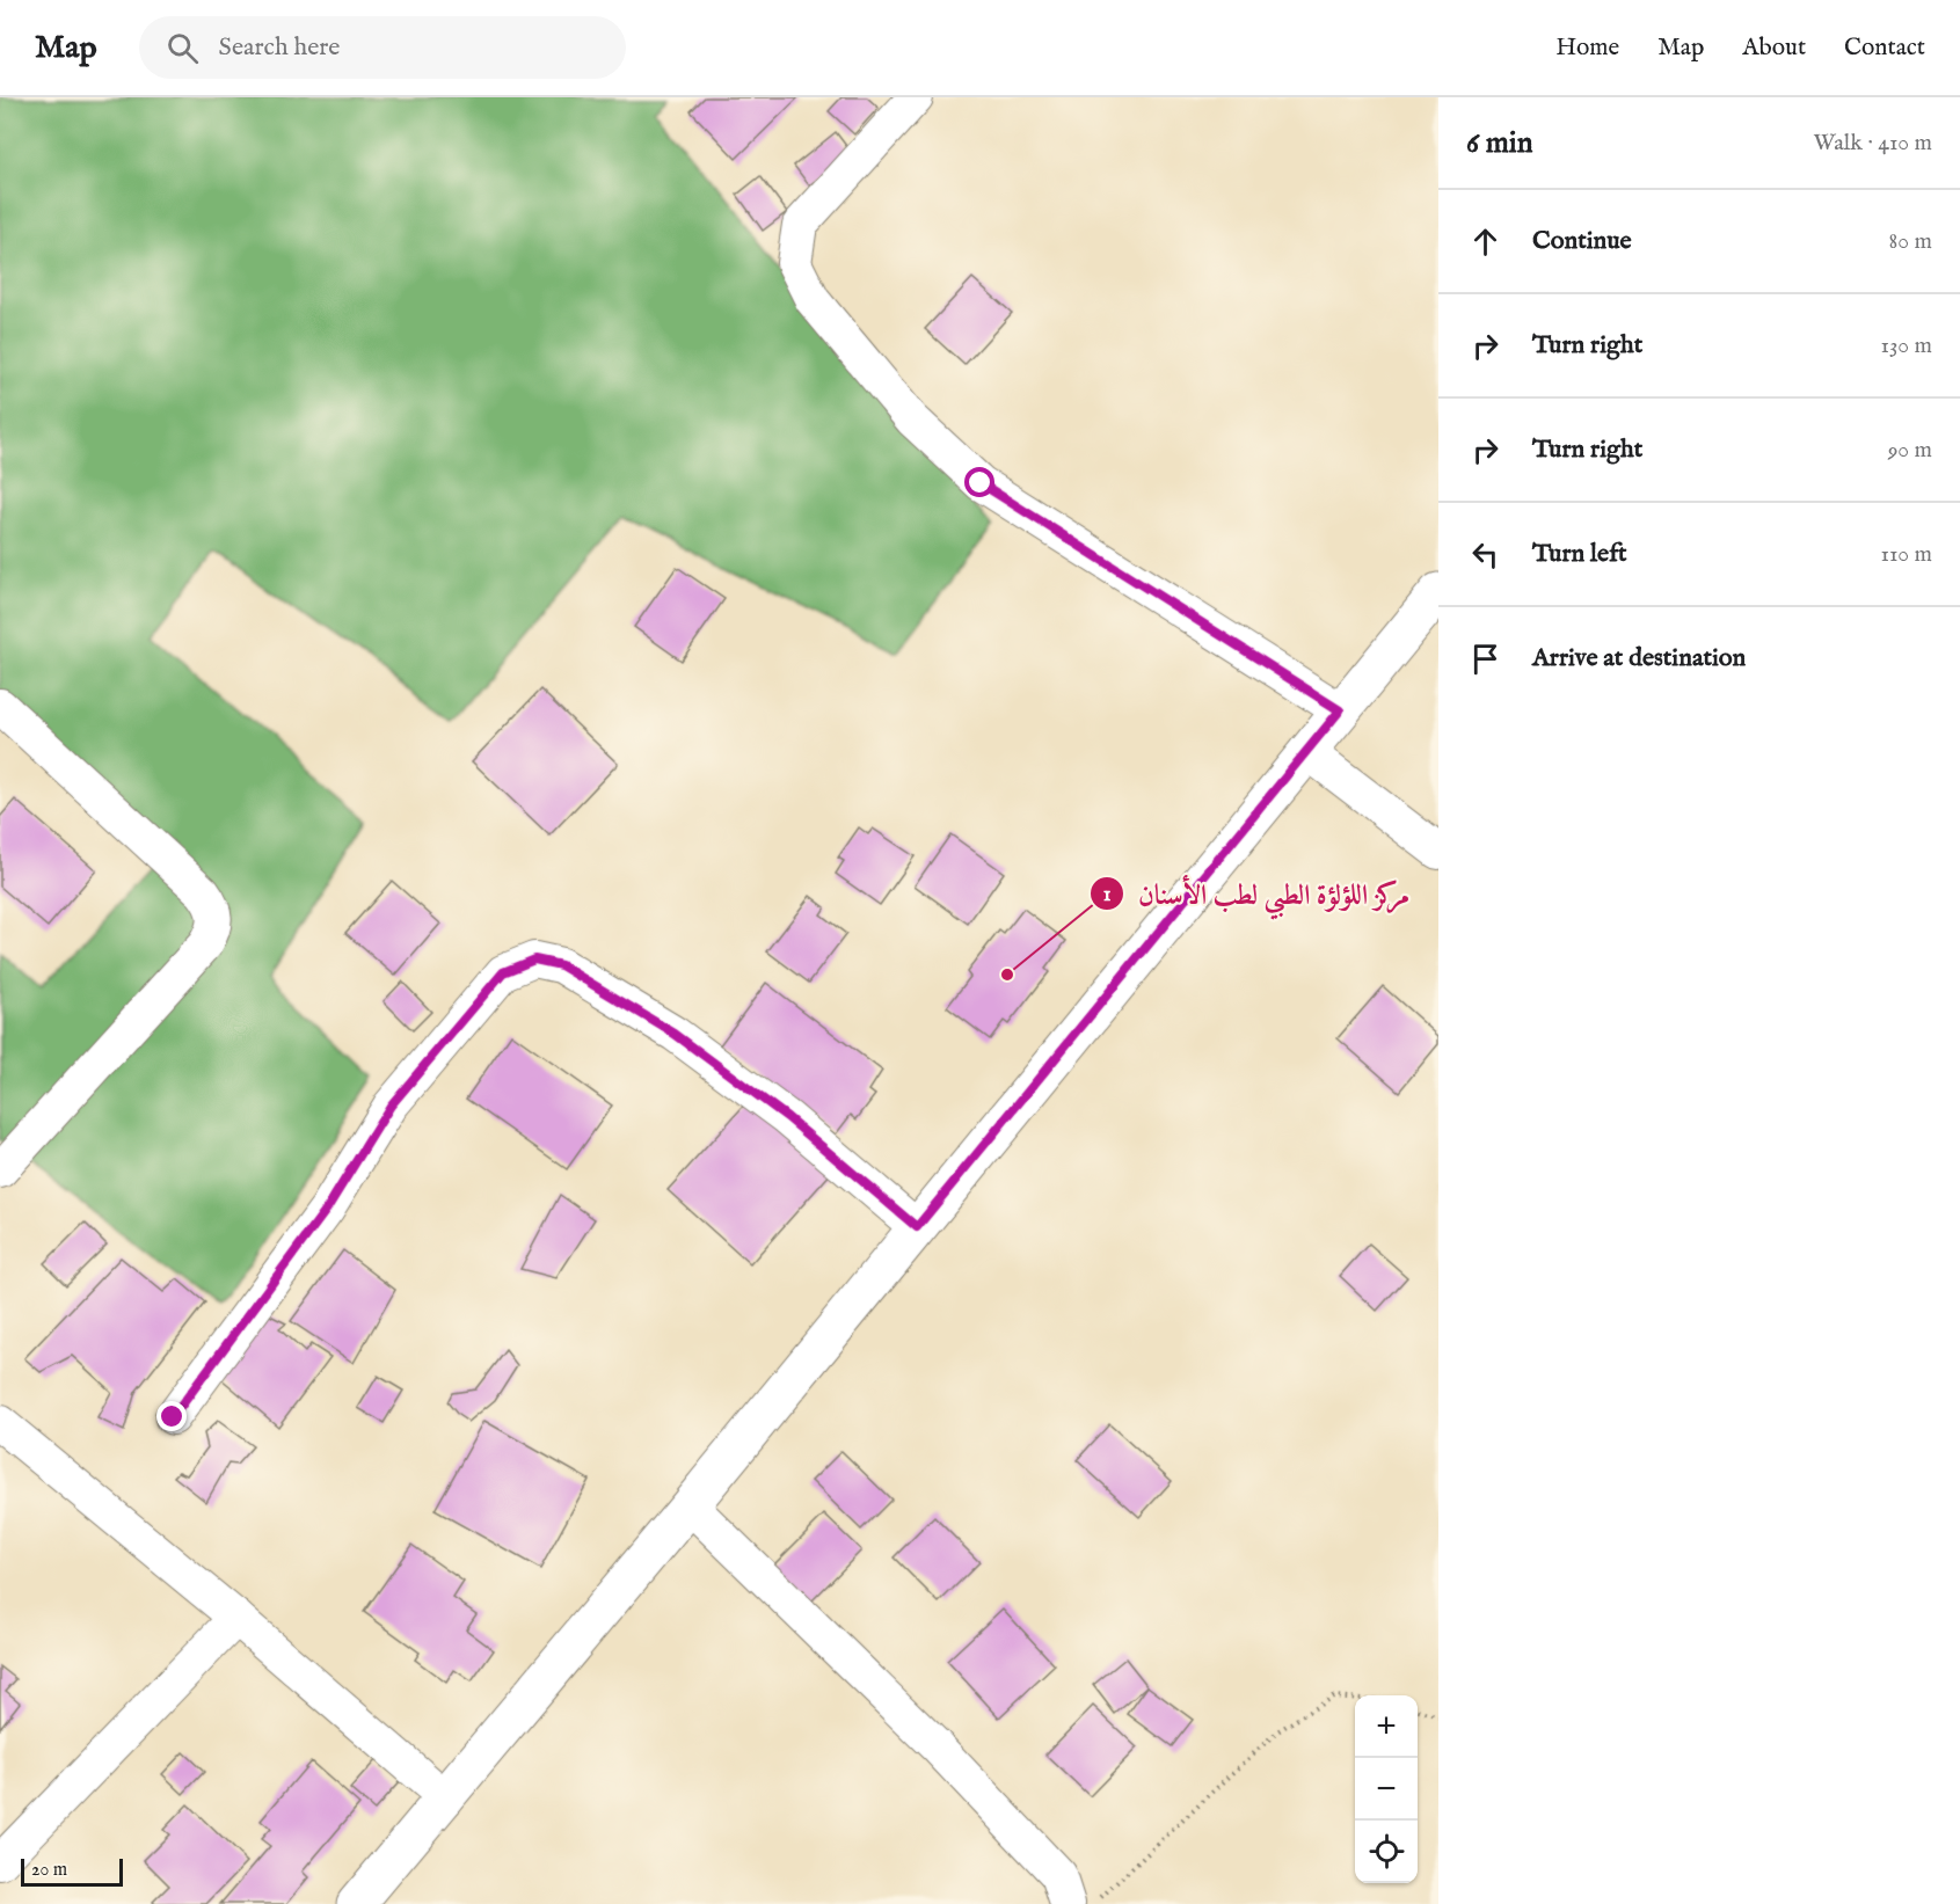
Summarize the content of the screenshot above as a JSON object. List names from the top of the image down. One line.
{"places":["مركز اللؤلؤة الطبي لطب الأسنان"],"scale_bar":"20 m","page":{"header":"Map","search":"Search here","nav":["Home","Map","About","Contact"],"heading":["6 min","Walk · 410 m"],"list":[["Continue","80 m"],["Turn right","130 m"],["Turn right","90 m"],["Turn left","110 m"],"Arrive at destination"],"map_buttons":["+","−"],"scale":"20 m"}}
